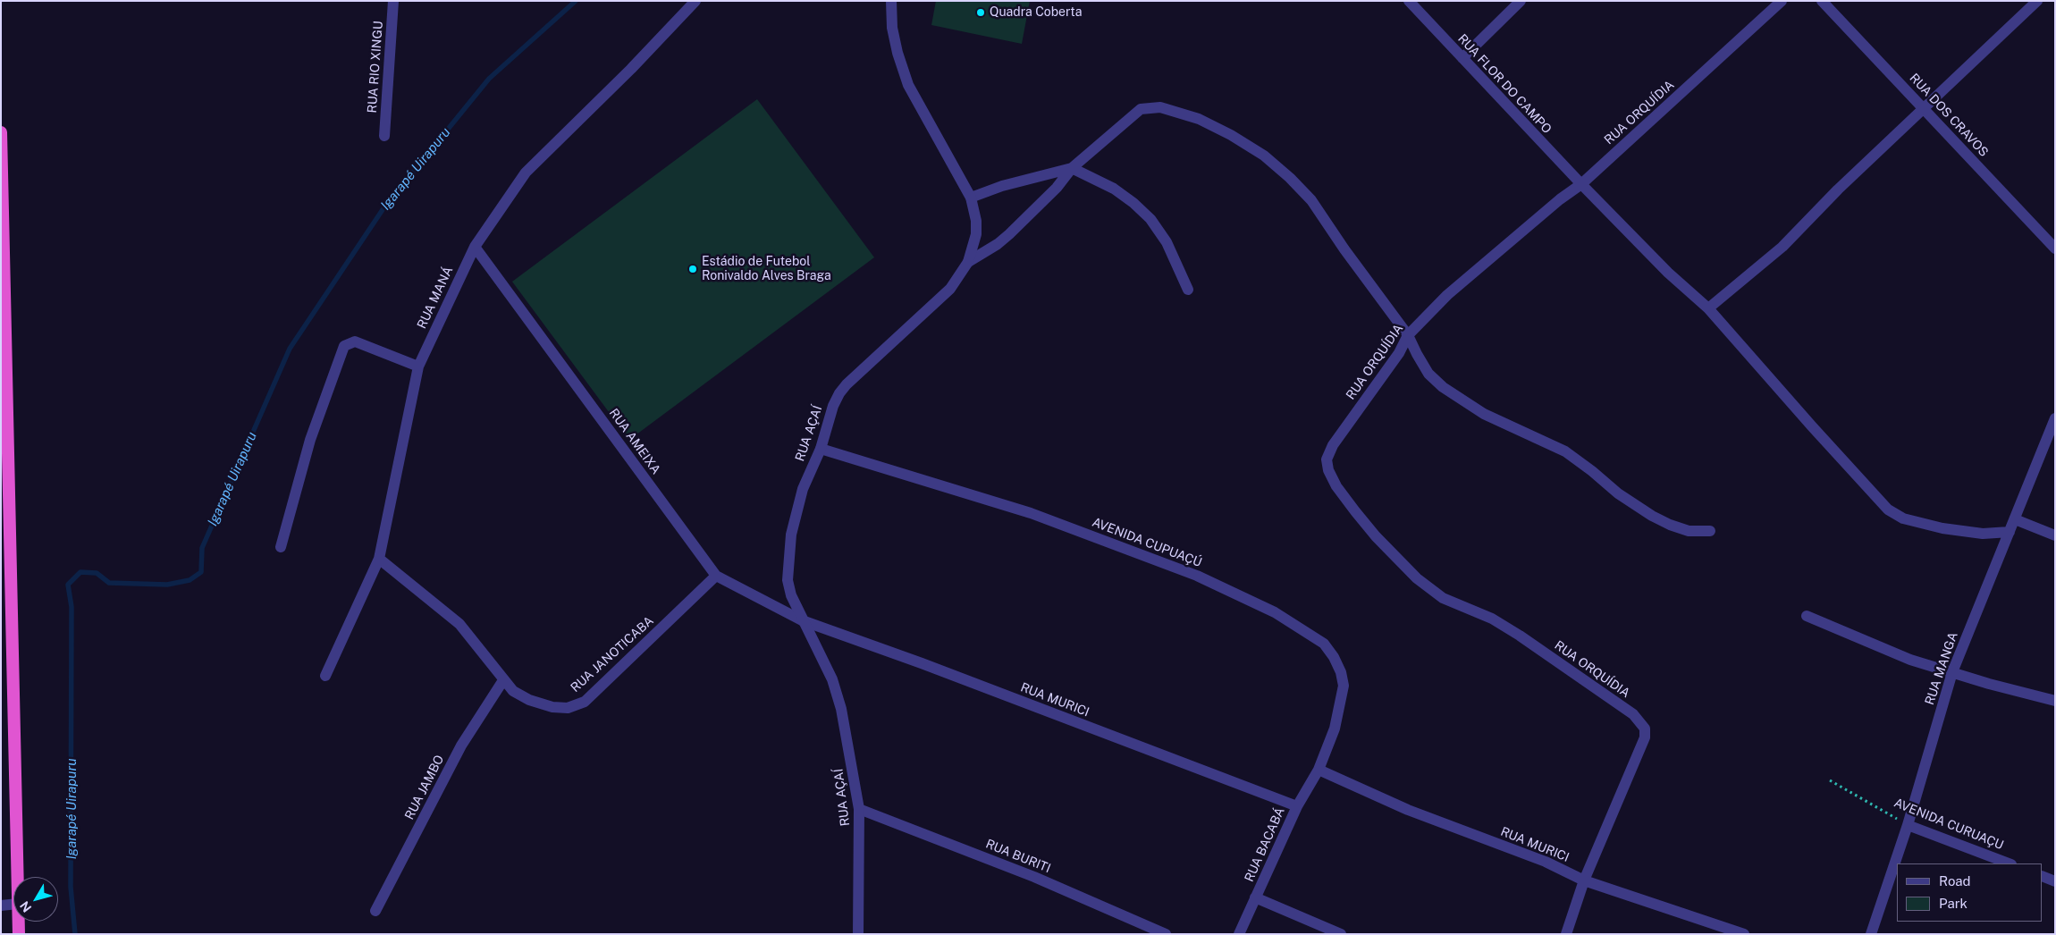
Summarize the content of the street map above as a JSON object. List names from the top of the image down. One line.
{"streets":{"street":["RUA RIO XINGU","RUA FLOR DO CAMPO","RUA ORQUÍDIA","RUA DOS CRAVOS","RUA MANÁ","RUA AÇAÍ","RUA AMEIXA","AVENIDA CUPUAÇÚ","RUA JANOTICABA","RUA MANGA","RUA MURICI","RUA JAMBO","AVENIDA CURUAÇU","RUA BACABÁ","RUA BURITI"]},"crossings":[["RUA FLOR DO CAMPO","RUA ORQUÍDIA"],["RUA FLOR DO CAMPO","RUA MANGA"],["RUA ORQUÍDIA","RUA MURICI"],["RUA MANÁ","RUA AMEIXA"],["RUA MANÁ","RUA JANOTICABA"],["RUA AÇAÍ","RUA AMEIXA"],["RUA AÇAÍ","AVENIDA CUPUAÇÚ"],["RUA AÇAÍ","RUA MURICI"],["RUA AÇAÍ","RUA BURITI"],["RUA AMEIXA","RUA JANOTICABA"],["RUA AMEIXA","RUA MURICI"],["AVENIDA CUPUAÇÚ","RUA MURICI"],["AVENIDA CUPUAÇÚ","RUA BACABÁ"],["RUA JANOTICABA","RUA JAMBO"],["RUA MANGA","AVENIDA CURUAÇU"],["RUA MURICI","RUA BACABÁ"]],"water":["Igarapé Uirapuru"],"places":["Quadra Coberta","Estádio de Futebol Ronivaldo Alves Braga"],"legend":["Road","Park"],"north":"bottom left"}
